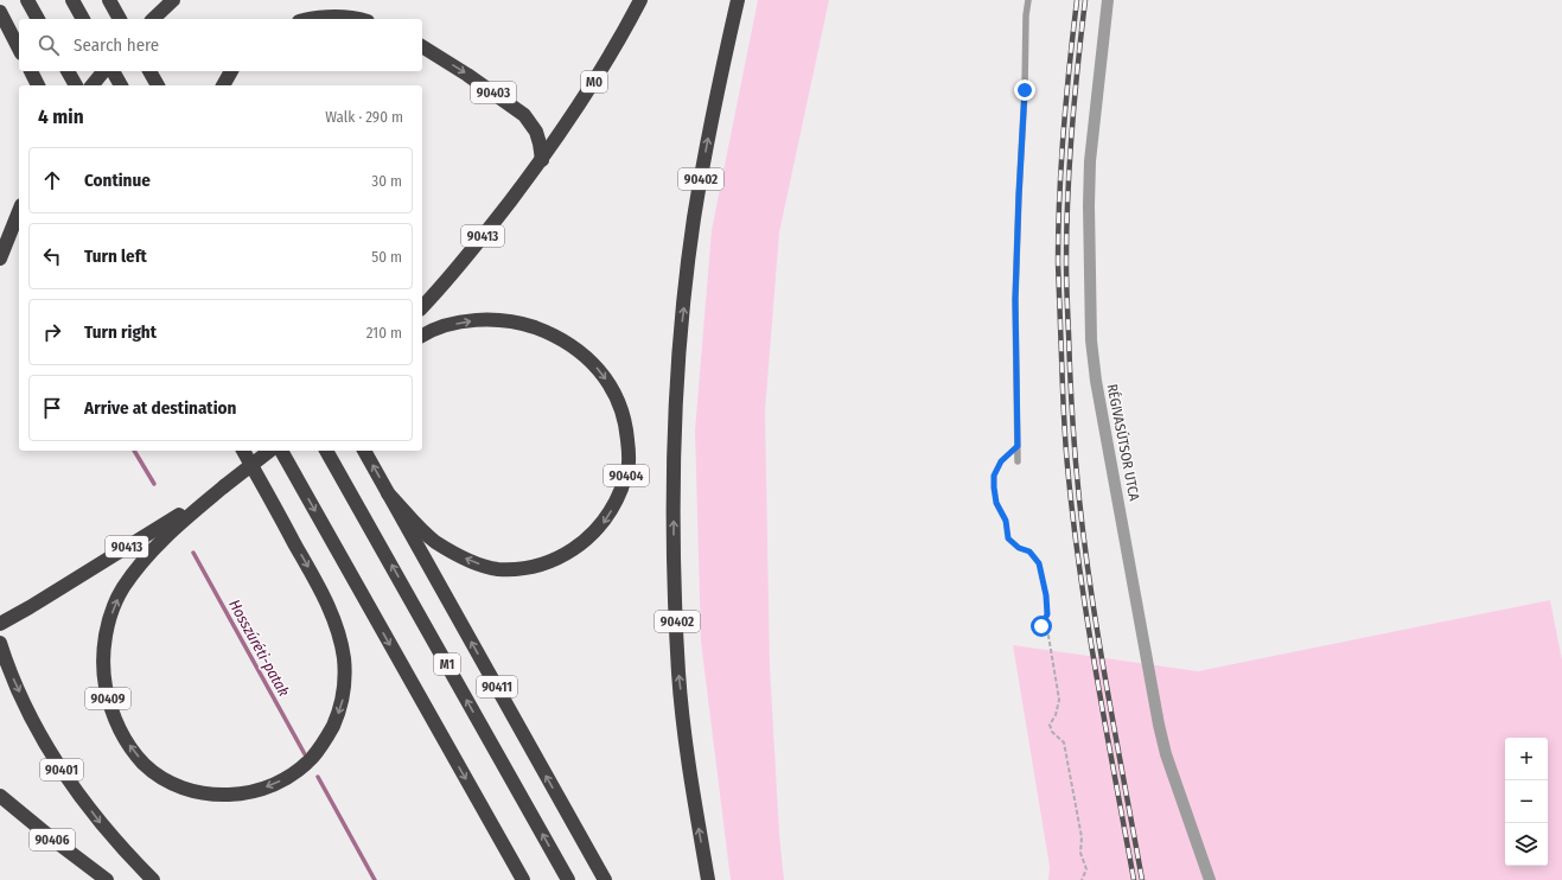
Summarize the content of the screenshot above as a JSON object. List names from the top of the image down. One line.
{"streets":{"highway":["M0","90403","90402","90413","90404","M1","90411","90409","90401","90406"],"street":["RÉGIVASÚTSOR UTCA"]},"crossings":[["M0","90403"],["M0","90413"],["90403","90413"],["90413","90409"],["90404","90411"]],"water":["Hosszúréti-patak"],"page":{"search":"Search here","heading":["4 min","Walk · 290 m"],"list":[["Continue","30 m"],["Turn left","50 m"],["Turn right","210 m"],"Arrive at destination"],"map_buttons":["+","−"]}}
